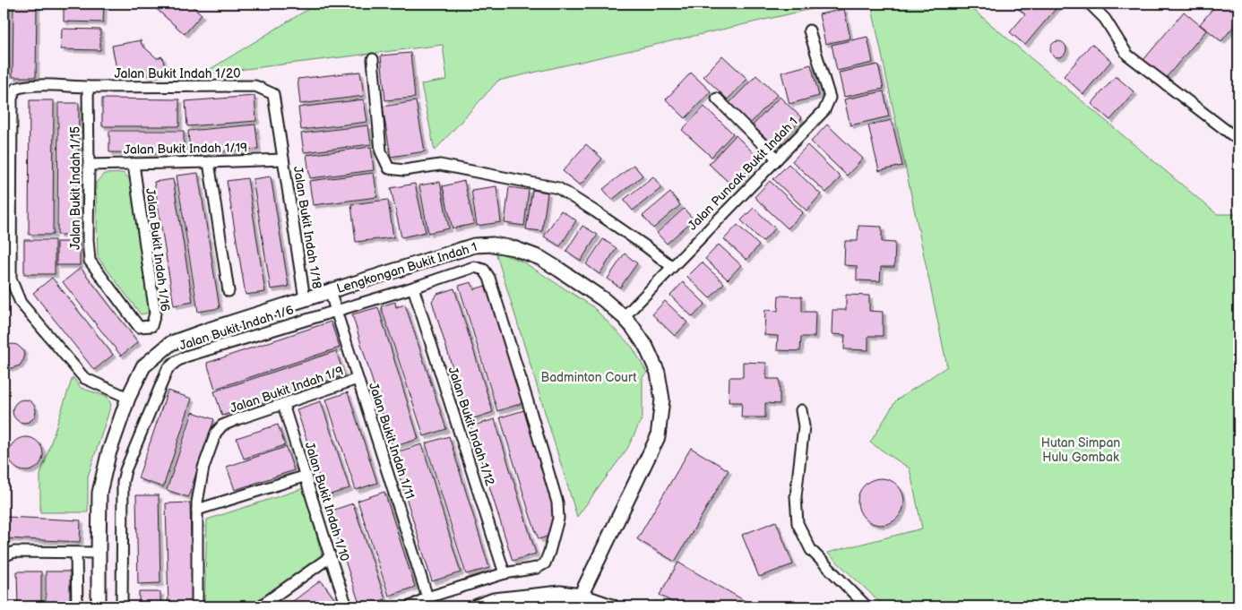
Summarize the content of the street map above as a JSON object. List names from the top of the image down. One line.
{"streets":{"street":["Jalan Bukit Indah 1/20","Jalan Bukit Indah 1/19","Jalan Puncak Bukit Indah 1","Jalan Bukit Indah 1/15","Jalan Bukit Indah 1/18","Jalan Bukit Indah 1/16","Lengkongan Bukit Indah 1","Jalan Bukit Indah 1/6","Jalan Bukit Indah 1/9","Jalan Bukit Indah 1/12","Jalan Bukit Indah 1/11","Jalan Bukit Indah 1/10"]},"crossings":[["Jalan Bukit Indah 1/20","Jalan Bukit Indah 1/19"],["Jalan Bukit Indah 1/20","Jalan Bukit Indah 1/15"],["Jalan Bukit Indah 1/20","Jalan Bukit Indah 1/18"],["Jalan Bukit Indah 1/20","Lengkongan Bukit Indah 1"],["Jalan Bukit Indah 1/19","Jalan Bukit Indah 1/15"],["Jalan Bukit Indah 1/19","Jalan Bukit Indah 1/18"],["Jalan Bukit Indah 1/19","Jalan Bukit Indah 1/16"],["Jalan Puncak Bukit Indah 1","Lengkongan Bukit Indah 1"],["Jalan Bukit Indah 1/15","Jalan Bukit Indah 1/16"],["Jalan Bukit Indah 1/18","Lengkongan Bukit Indah 1"],["Lengkongan Bukit Indah 1","Jalan Bukit Indah 1/11"],["Jalan Bukit Indah 1/6","Jalan Bukit Indah 1/12"],["Jalan Bukit Indah 1/6","Jalan Bukit Indah 1/11"],["Jalan Bukit Indah 1/9","Jalan Bukit Indah 1/11"],["Jalan Bukit Indah 1/9","Jalan Bukit Indah 1/10"]],"parks":["Badminton Court","Hutan Simpan Hulu Gombak"]}
